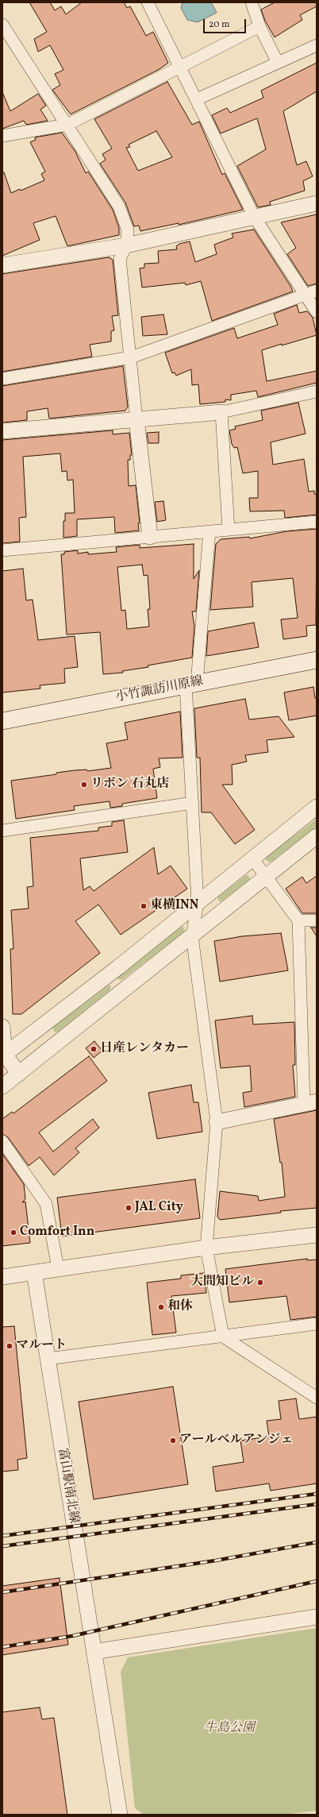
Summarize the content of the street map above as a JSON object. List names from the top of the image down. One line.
{"streets":{"main road":["小竹諏訪川原線"],"street":["富山駅南北線"]},"parks":["牛島公園"],"places":["リボン 石丸店","東横INN","日産レンタカー","JAL City","Comfort Inn","大間知ビル","和休","マルート","アールベルアンジェ"],"scale_bar":"20 m"}
